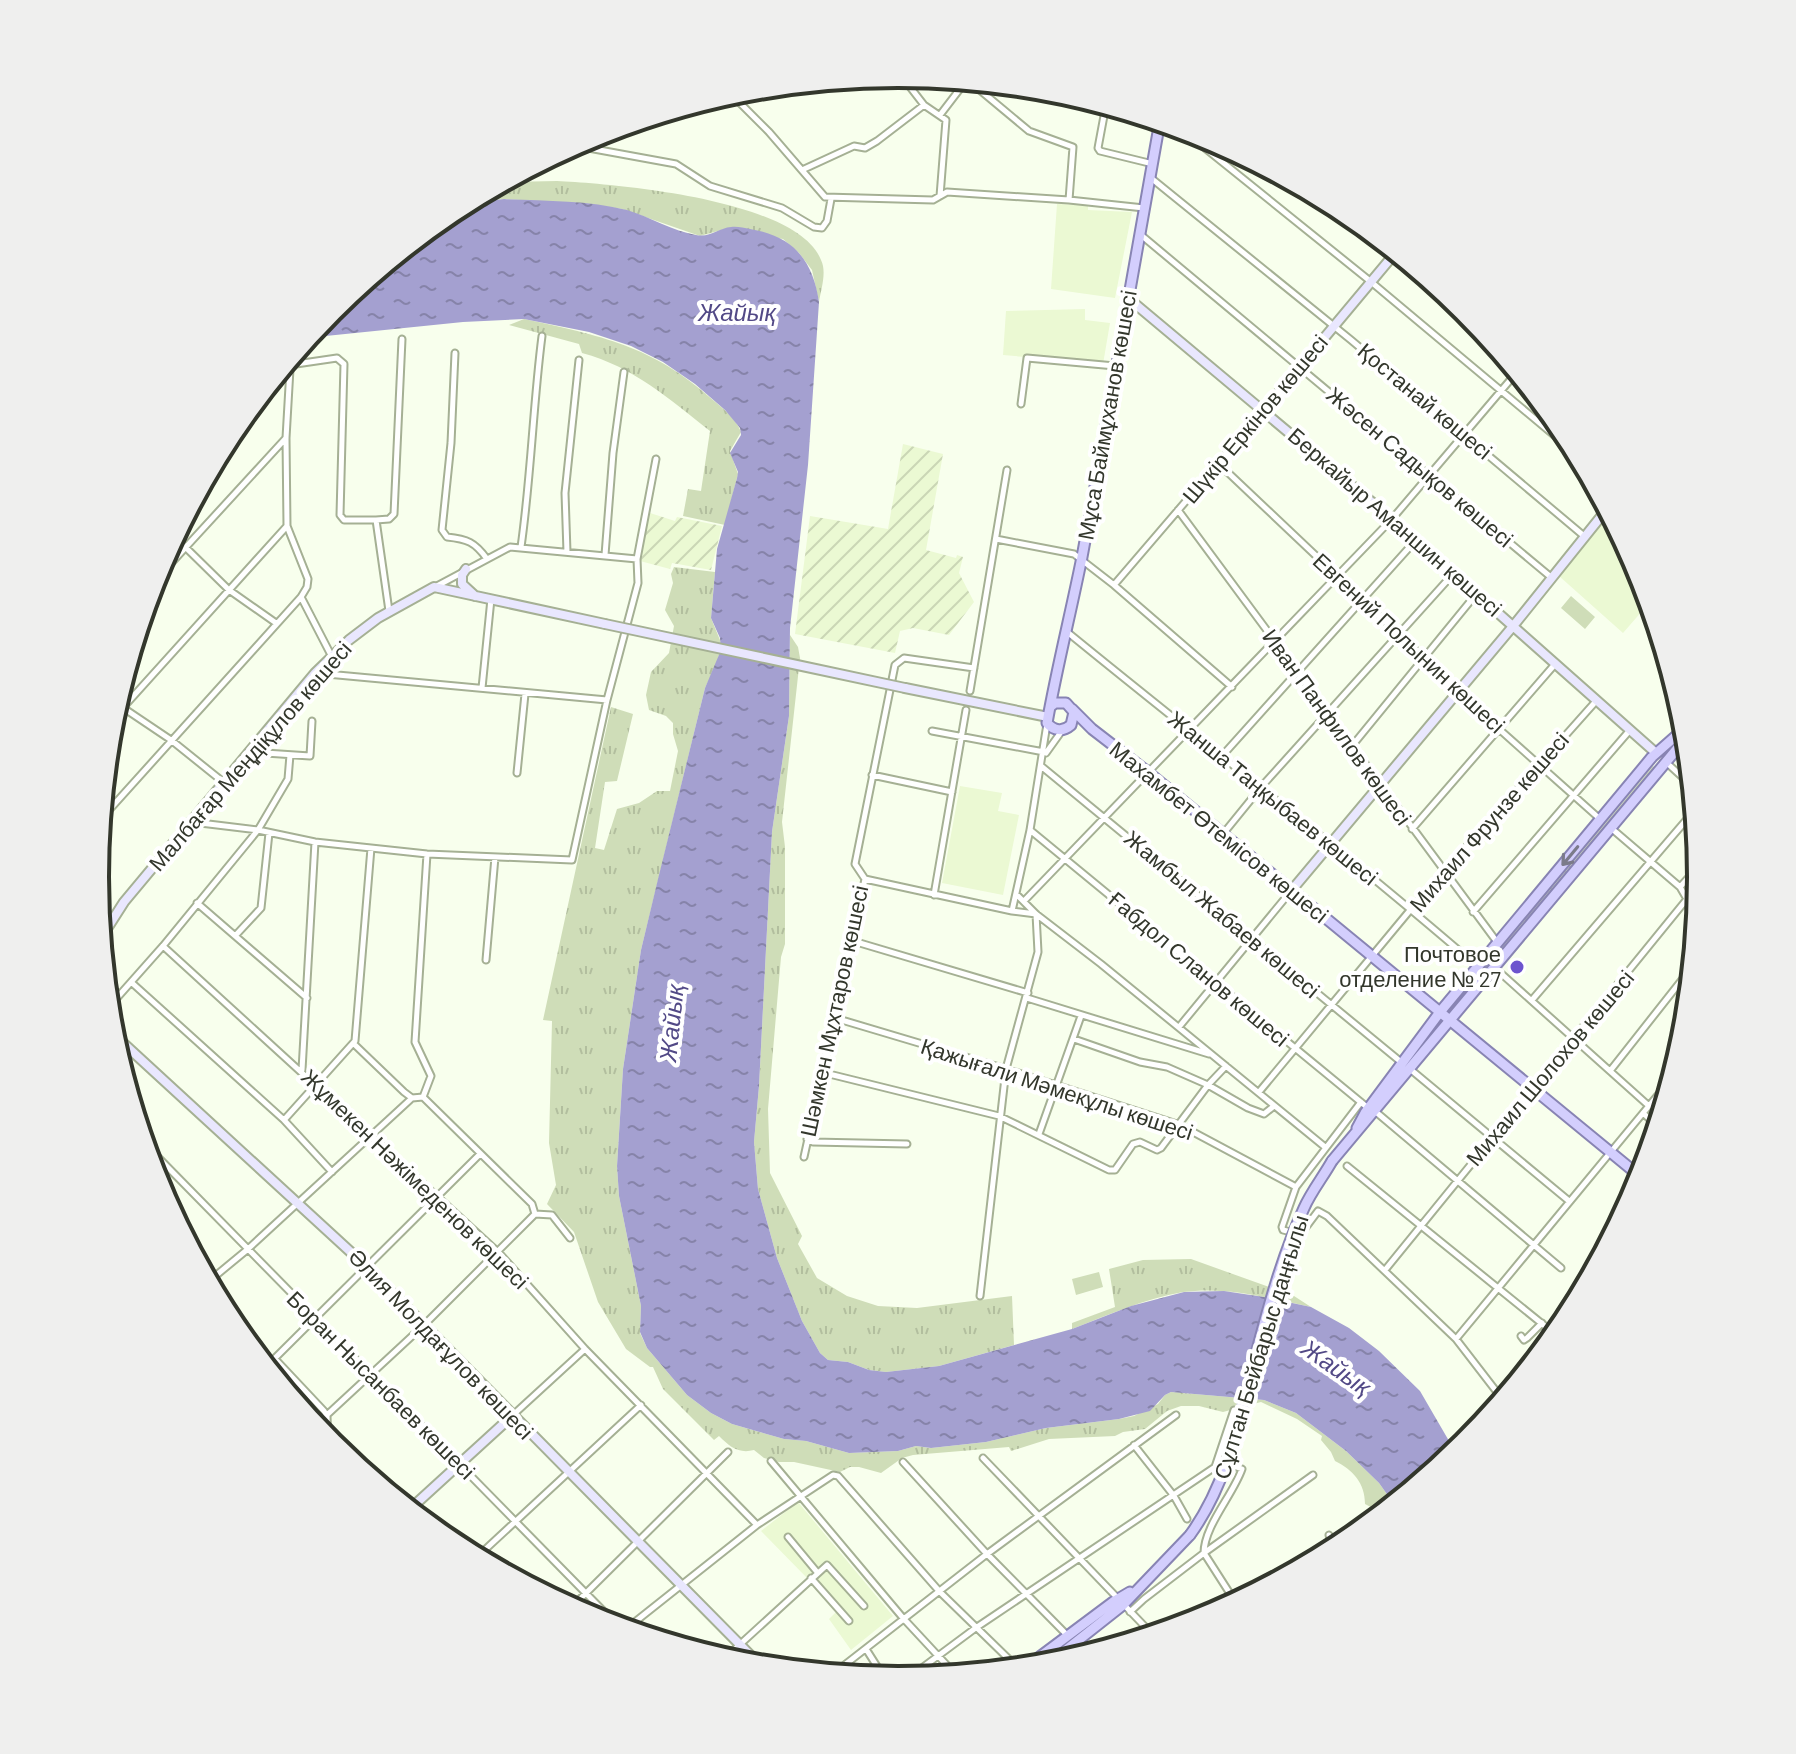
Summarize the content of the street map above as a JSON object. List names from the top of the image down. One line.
{"streets":{"main road":["Мұса Баймұханов көшесі","Шүкір Еркінов көшесі","Беркайыр Аманшин көшесі","Малбағар Меңдіқұлов көшесі","Махамбет Өтемісов көшесі","Әлия Молдағұлов көшесі","Сұлтан Бейбарыс даңғылы"],"street":["Қостанай көшесі","Жәсен Садықов көшесі","Евгений Полынин көшесі","Иван Панфилов көшесі","Жанша Таңқыбаев көшесі","Михаил Фрунзе көшесі","Жамбыл Жабаев көшесі","Ғабдол Сланов көшесі","Шәмкен Мұхтаров көшесі","Михаил Шолохов көшесі","Қажығали Мәмекұлы көшесі","Жұмекен Нәжімеденов көшесі","Боран Нысанбаев көшесі"]},"crossings":[["Қостанай көшесі","Мұса Баймұханов көшесі"],["Қостанай көшесі","Шүкір Еркінов көшесі"],["Мұса Баймұханов көшесі","Жәсен Садықов көшесі"],["Мұса Баймұханов көшесі","Беркайыр Аманшин көшесі"],["Мұса Баймұханов көшесі","Жанша Таңқыбаев көшесі"],["Мұса Баймұханов көшесі","Махамбет Өтемісов көшесі"],["Мұса Баймұханов көшесі","Жамбыл Жабаев көшесі"],["Мұса Баймұханов көшесі","Ғабдол Сланов көшесі"],["Шүкір Еркінов көшесі","Жәсен Садықов көшесі"],["Шүкір Еркінов көшесі","Беркайыр Аманшин көшесі"],["Шүкір Еркінов көшесі","Евгений Полынин көшесі"],["Шүкір Еркінов көшесі","Иван Панфилов көшесі"],["Беркайыр Аманшин көшесі","Михаил Фрунзе көшесі"],["Беркайыр Аманшин көшесі","Сұлтан Бейбарыс даңғылы"],["Евгений Полынин көшесі","Михаил Фрунзе көшесі"],["Евгений Полынин көшесі","Сұлтан Бейбарыс даңғылы"],["Иван Панфилов көшесі","Михаил Фрунзе көшесі"],["Иван Панфилов көшесі","Сұлтан Бейбарыс даңғылы"],["Жанша Таңқыбаев көшесі","Михаил Фрунзе көшесі"],["Жанша Таңқыбаев көшесі","Сұлтан Бейбарыс даңғылы"],["Михаил Фрунзе көшесі","Махамбет Өтемісов көшесі"],["Михаил Фрунзе көшесі","Жамбыл Жабаев көшесі"],["Михаил Фрунзе көшесі","Ғабдол Сланов көшесі"],["Махамбет Өтемісов көшесі","Михаил Шолохов көшесі"],["Махамбет Өтемісов көшесі","Сұлтан Бейбарыс даңғылы"],["Жамбыл Жабаев көшесі","Михаил Шолохов көшесі"],["Жамбыл Жабаев көшесі","Сұлтан Бейбарыс даңғылы"],["Ғабдол Сланов көшесі","Михаил Шолохов көшесі"],["Ғабдол Сланов көшесі","Сұлтан Бейбарыс даңғылы"],["Шәмкен Мұхтаров көшесі","Қажығали Мәмекұлы көшесі"]],"water":["Жайық"],"places":["Почтовое отделение № 27"]}
